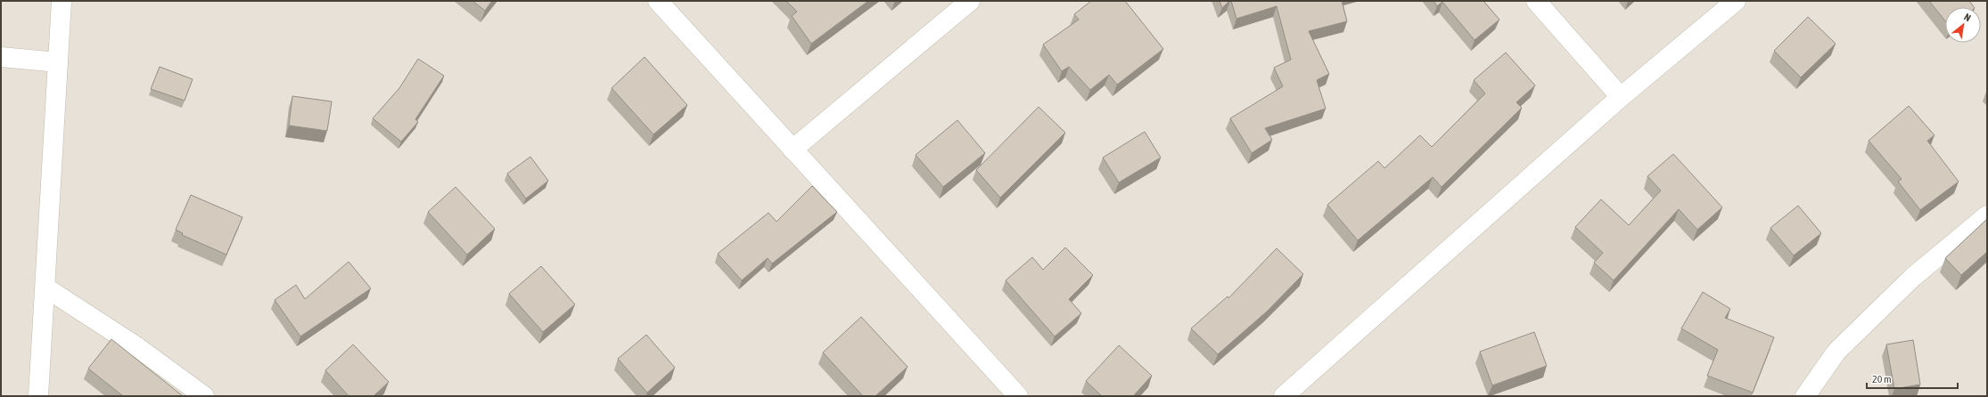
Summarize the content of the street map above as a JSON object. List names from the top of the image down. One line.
{"scale_bar":"20 m","north":"top right"}
